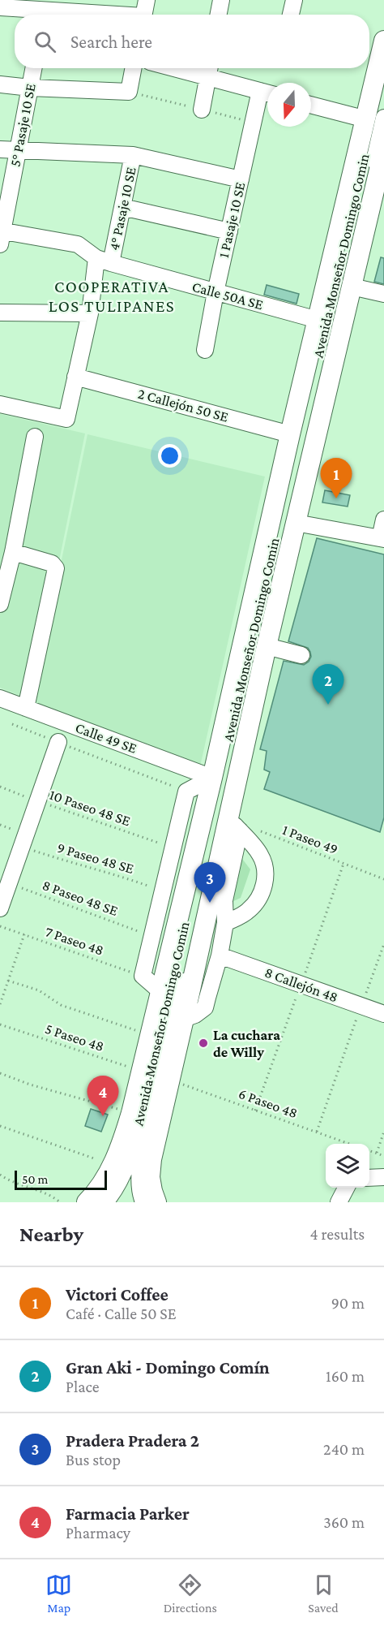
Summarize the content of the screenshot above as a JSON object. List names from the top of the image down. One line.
{"streets":{"main road":["Avenida Monseñor Domingo Comin"],"street":["5° Pasaje 10 SE","4° Pasaje 10 SE","1 Pasaje 10 SE","Calle 50A SE","2 Callejón 50 SE","Calle 49 SE","8 Callejón 48"],"path":["10 Paseo 48 SE","1 Paseo 49","9 Paseo 48 SE","8 Paseo 48 SE","7 Paseo 48","5 Paseo 48","6 Paseo 48"]},"crossings":[["5° Pasaje 10 SE","Calle 50A SE"],["4° Pasaje 10 SE","Calle 50A SE"],["4° Pasaje 10 SE","2 Callejón 50 SE"],["1 Pasaje 10 SE","Calle 50A SE"],["Avenida Monseñor Domingo Comin","Calle 50A SE"],["Avenida Monseñor Domingo Comin","2 Callejón 50 SE"],["Avenida Monseñor Domingo Comin","Calle 49 SE"],["Avenida Monseñor Domingo Comin","10 Paseo 48 SE"],["Avenida Monseñor Domingo Comin","1 Paseo 49"],["Avenida Monseñor Domingo Comin","9 Paseo 48 SE"],["Avenida Monseñor Domingo Comin","8 Paseo 48 SE"],["Avenida Monseñor Domingo Comin","7 Paseo 48"],["Avenida Monseñor Domingo Comin","8 Callejón 48"],["Avenida Monseñor Domingo Comin","5 Paseo 48"],["Avenida Monseñor Domingo Comin","6 Paseo 48"]],"districts":["COOPERATIVA LOS TULIPANES"],"places":["La cuchara de Willy"],"scale_bar":"50 m","north":"bottom","page":{"search":"Search here","pins":["1","2","3","4"],"scale":"50 m","heading":["Nearby","4 results"],"list":[{"mark":"1","name":"Victori Coffee","note":"Café · Calle 50 SE","value":"90 m"},{"mark":"2","name":"Gran Aki - Domingo Comín","note":"Place","value":"160 m"},{"mark":"3","name":"Pradera Pradera 2","note":"Bus stop","value":"240 m"},{"mark":"4","name":"Farmacia Parker","note":"Pharmacy","value":"360 m"}],"nav":["Map","Directions","Saved"]}}
